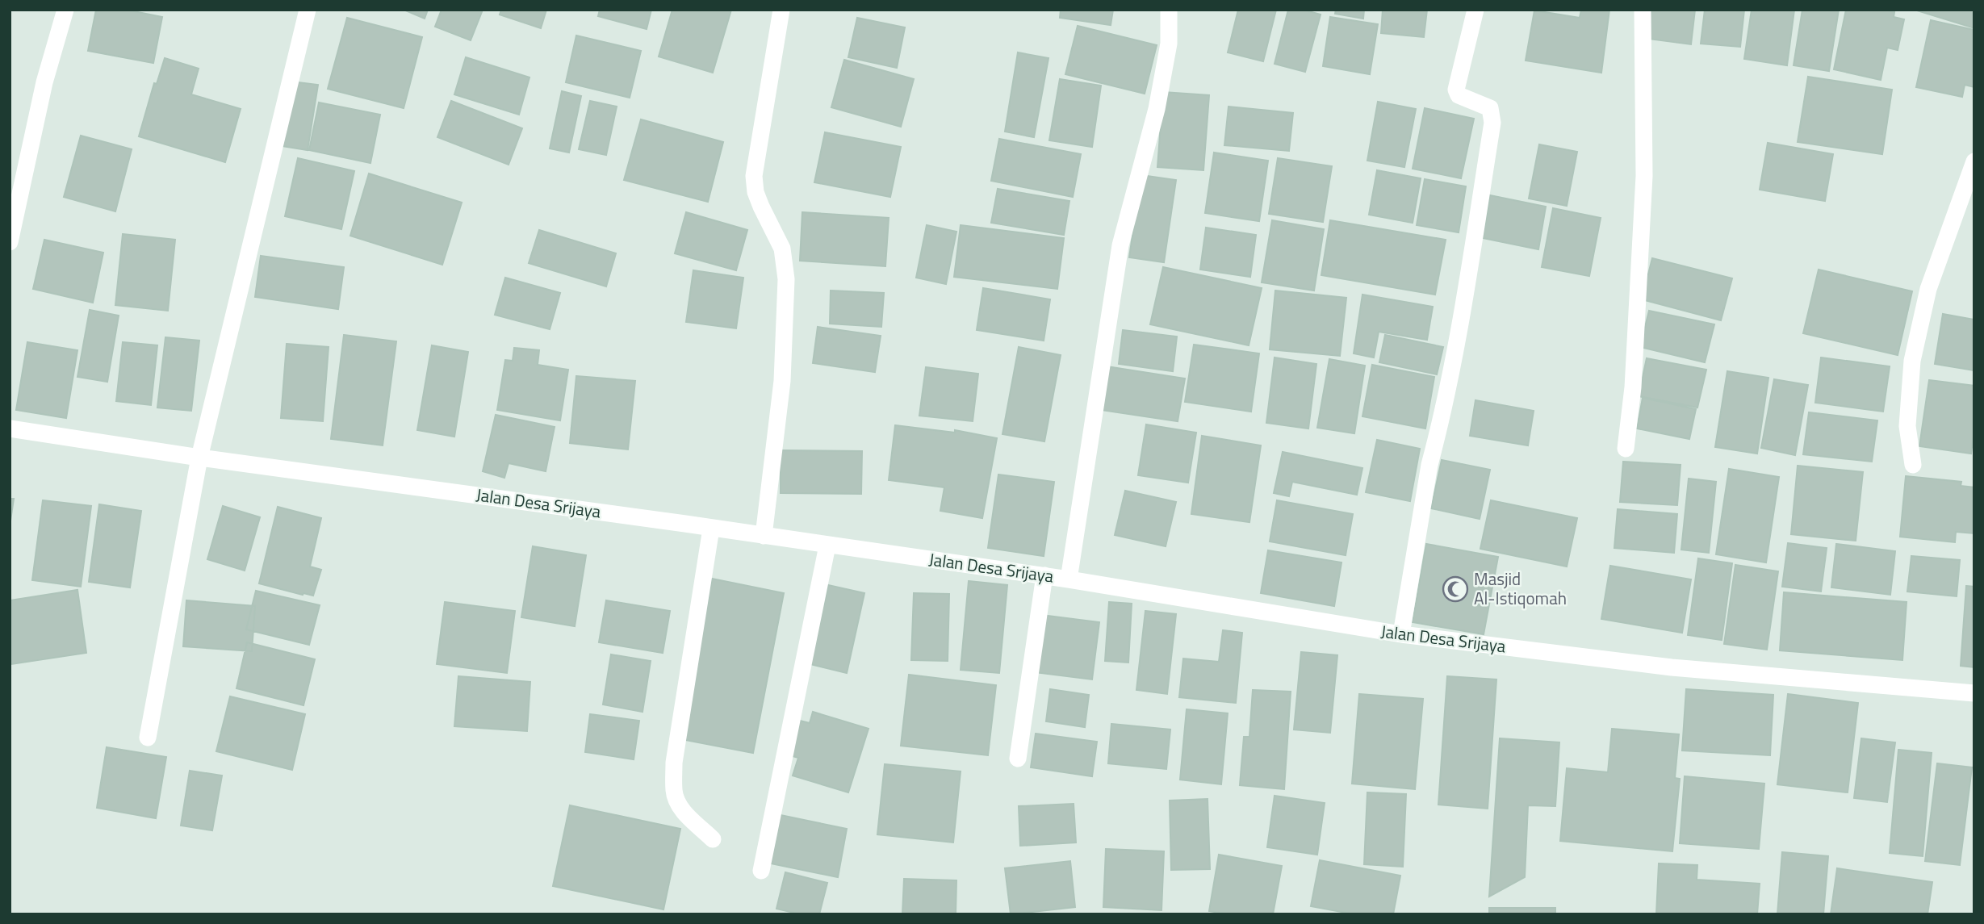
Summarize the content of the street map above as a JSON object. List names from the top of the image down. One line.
{"streets":{"street":["Jalan Desa Srijaya"]},"places":{"mosque":["Masjid Al-Istiqomah"]}}
